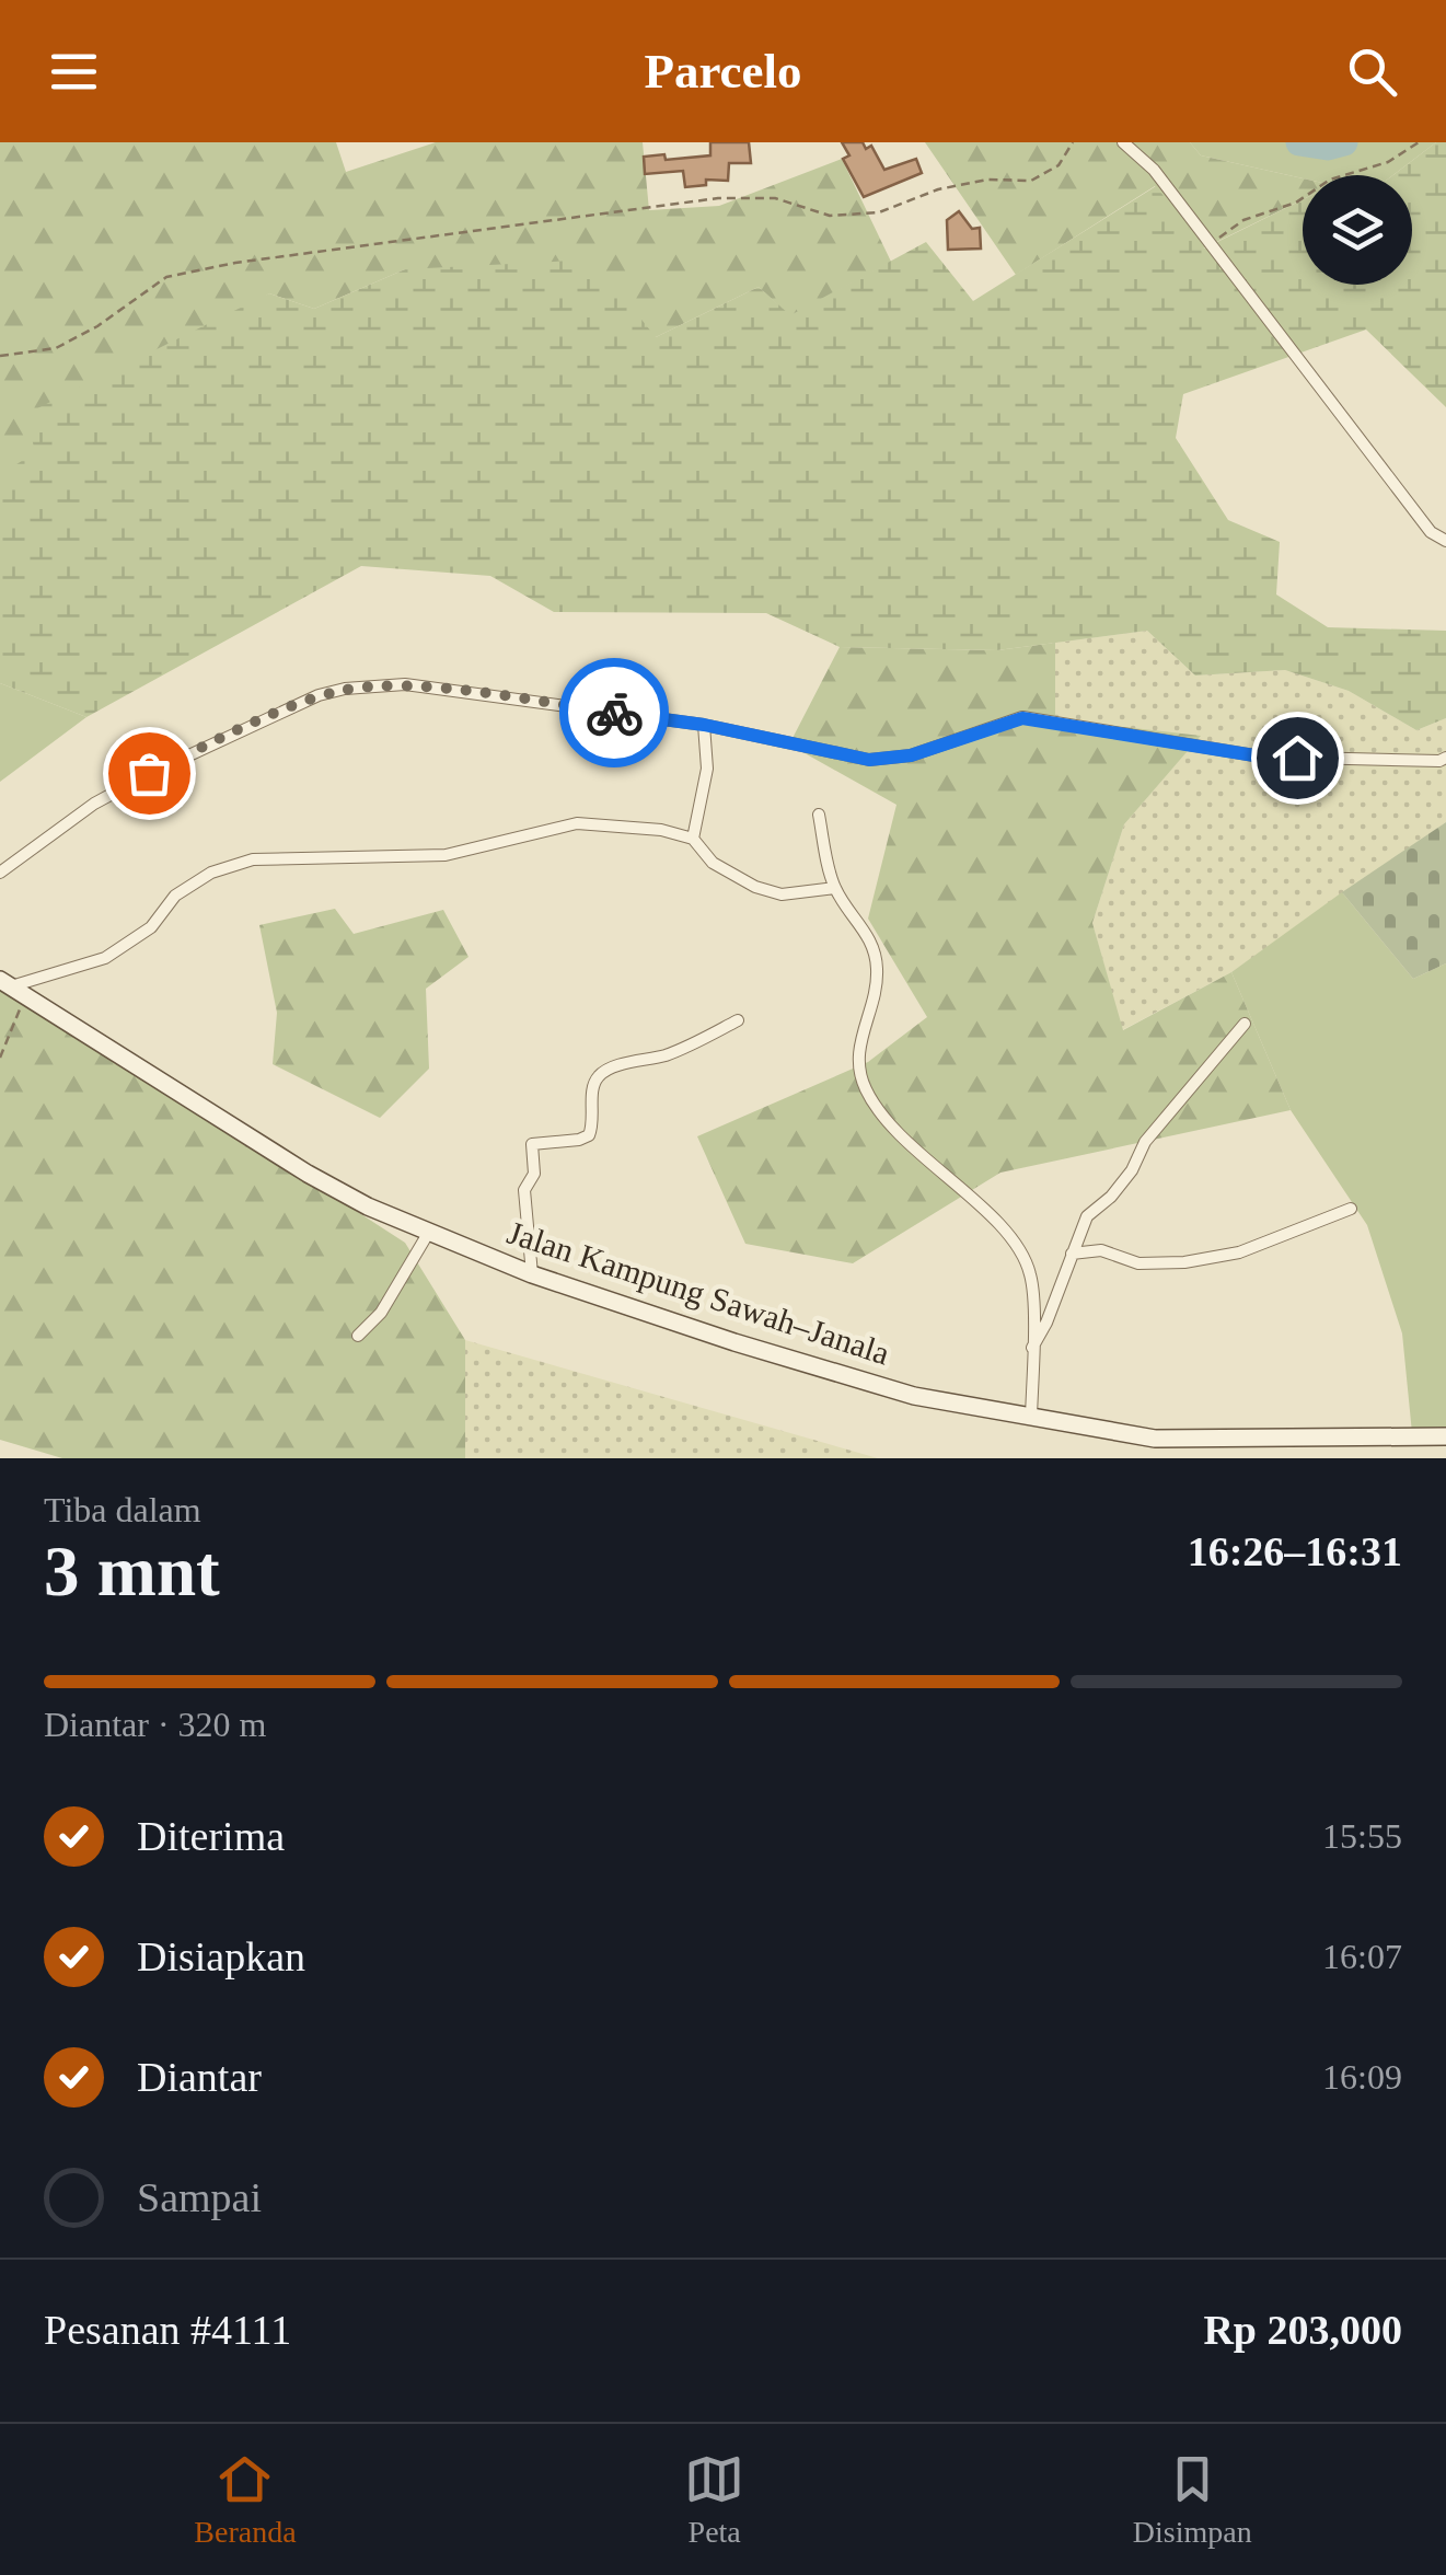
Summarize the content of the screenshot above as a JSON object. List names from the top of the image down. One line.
{"streets":{"main road":["Jalan Kampung Sawah–Janala"]},"page":{"header":"Parcelo","heading":["3 mnt","Tiba dalam","16:26–16:31"],"panel":["Pesanan #4111","Rp 203,000"],"bar":"Diantar · 320 m","list":[["Diterima","15:55"],["Disiapkan","16:07"],["Diantar","16:09"],"Sampai"],"tabs":["Beranda","Peta","Disimpan"]}}
